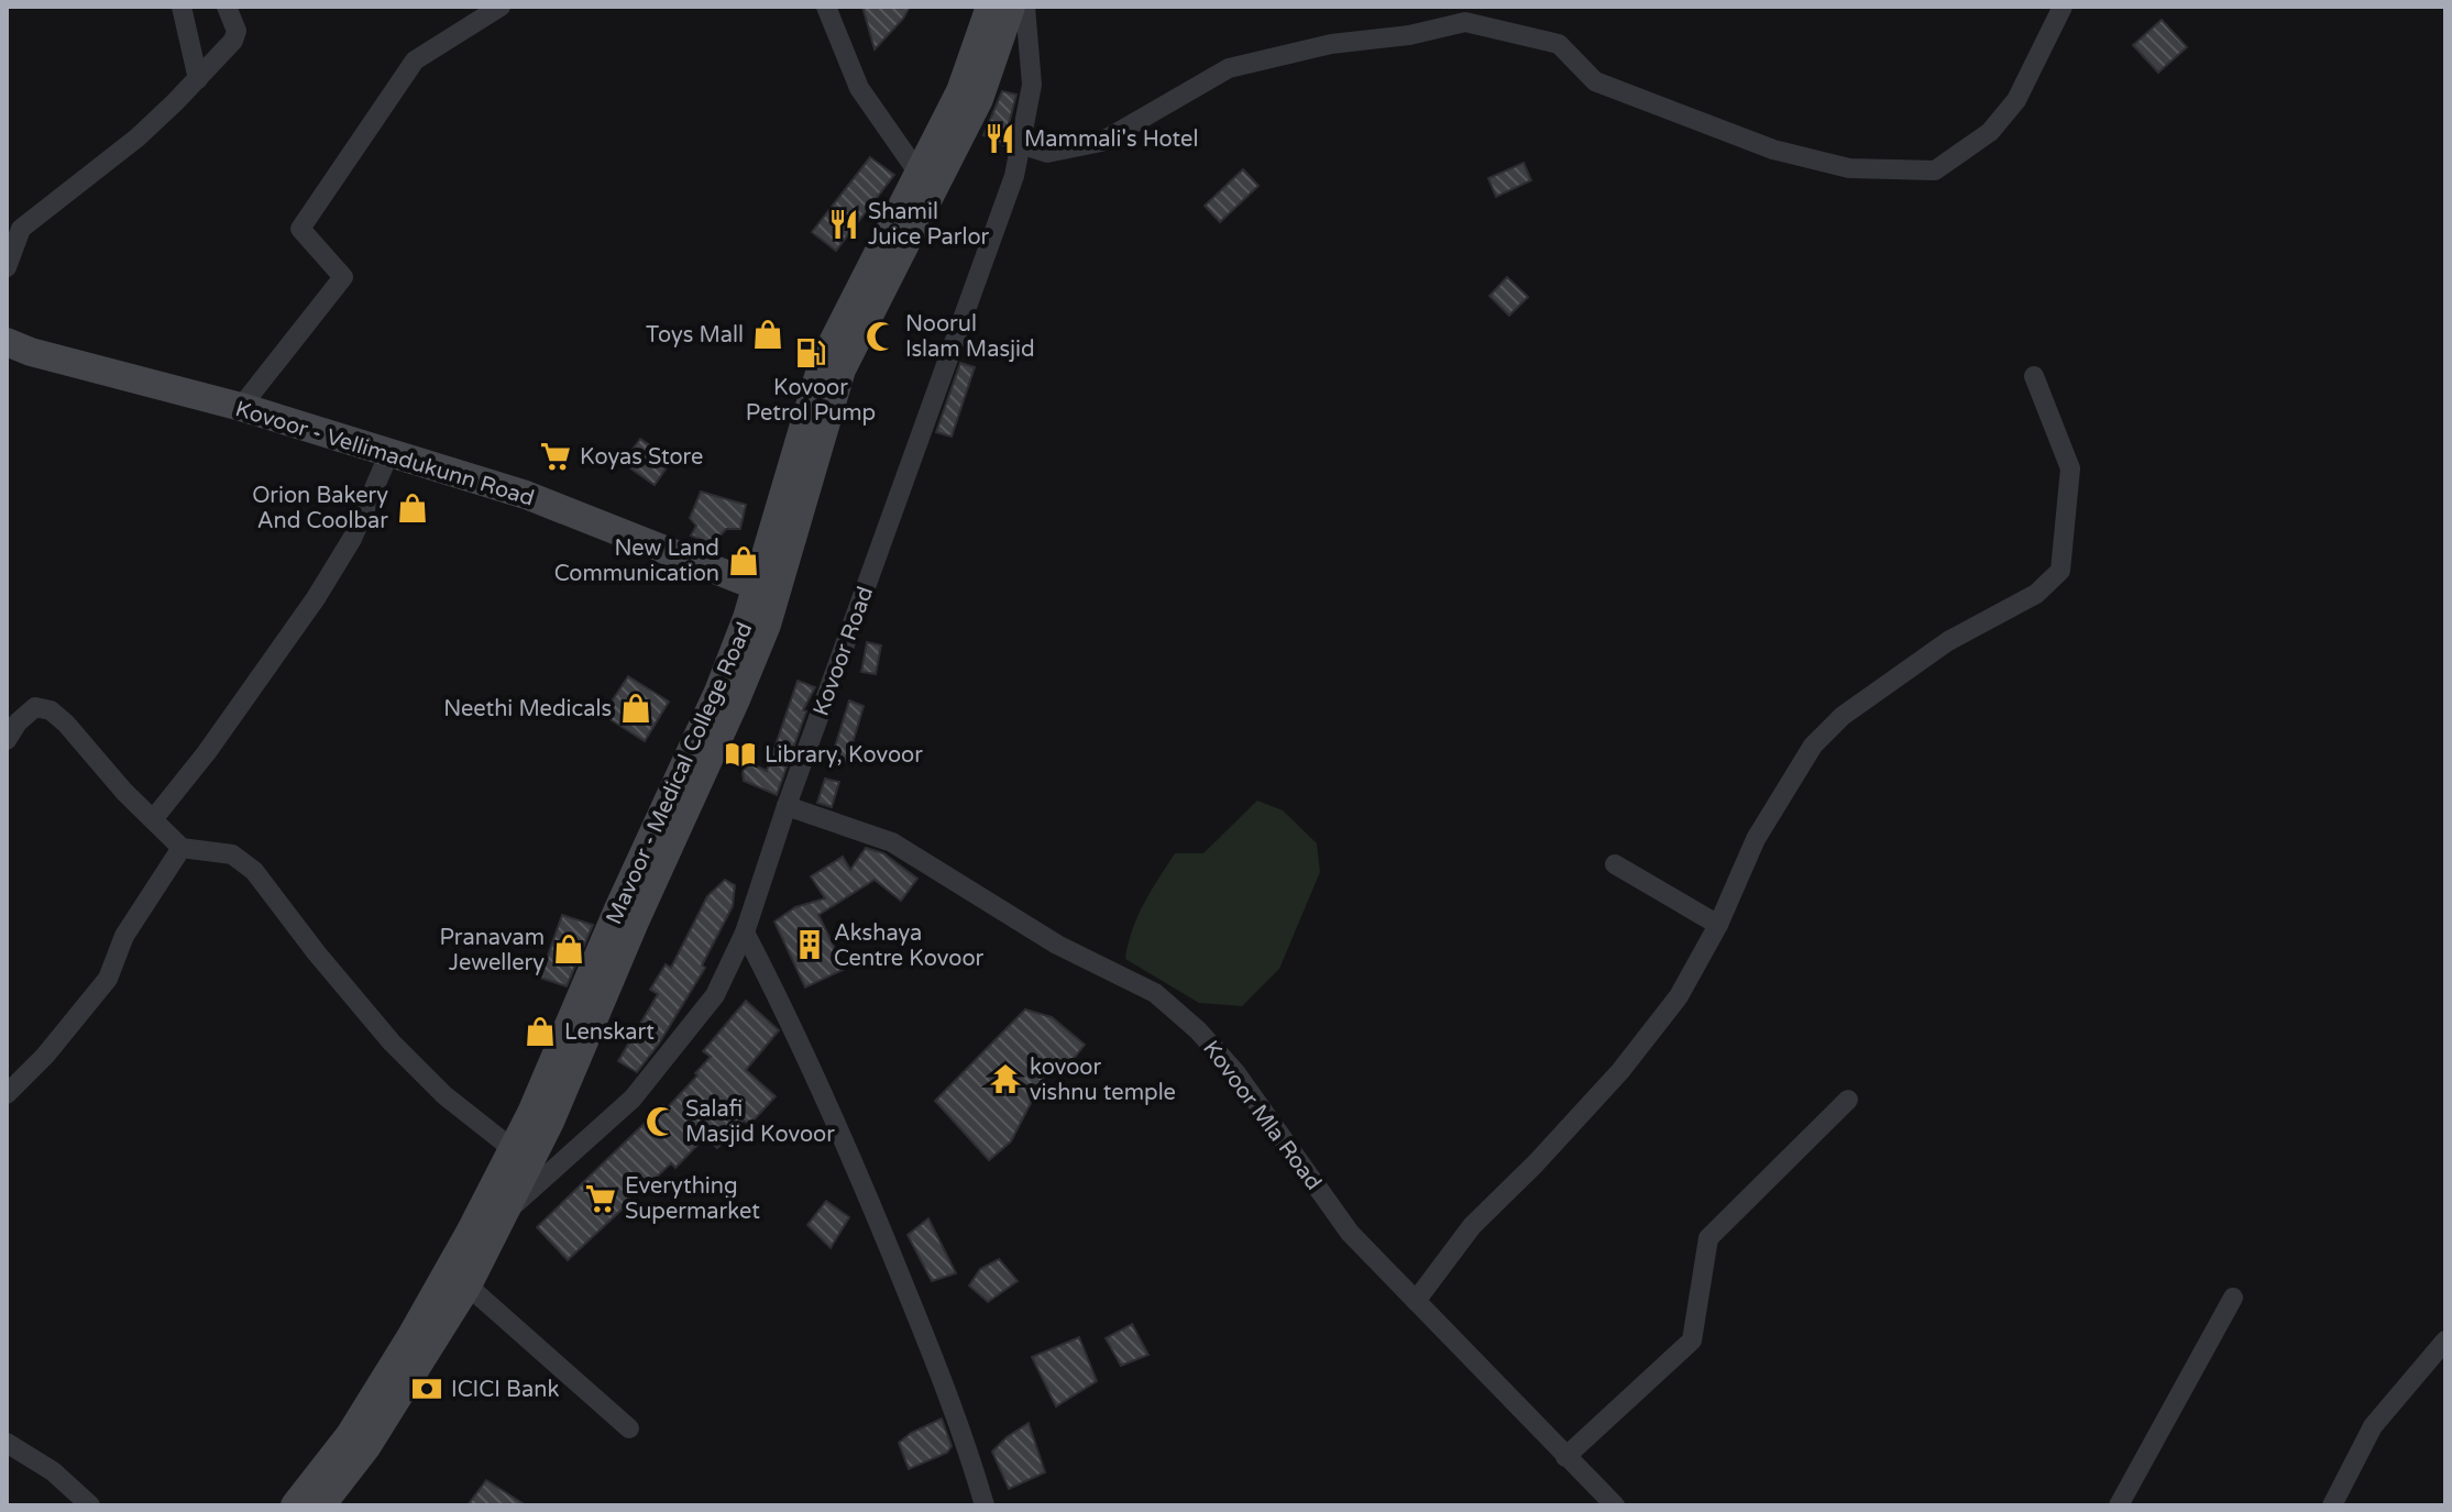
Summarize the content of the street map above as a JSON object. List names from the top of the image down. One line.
{"streets":{"main road":["Kovoor - Vellimadukunn Road","Mavoor - Medical College Road"],"street":["Kovoor Road","Kovoor Mla Road"]},"crossings":[["Kovoor - Vellimadukunn Road","Mavoor - Medical College Road"],["Kovoor Road","Mavoor - Medical College Road"],["Kovoor Road","Kovoor Mla Road"]],"places":{"restaurant":["Mammali's Hotel","Shamil Juice Parlor"],"shop":["Toys Mall","Orion Bakery And Coolbar","New Land Communication","Neethi Medicals","Pranavam Jewellery","Lenskart"],"mosque":["Noorul Islam Masjid","Salafi Masjid Kovoor"],"fuel station":["Kovoor Petrol Pump"],"supermarket":["Koyas Store","Everything Supermarket"],"library":["Library, Kovoor"],"building":["Akshaya Centre Kovoor"],"temple":["kovoor vishnu temple"],"bank":["ICICI Bank"]}}
